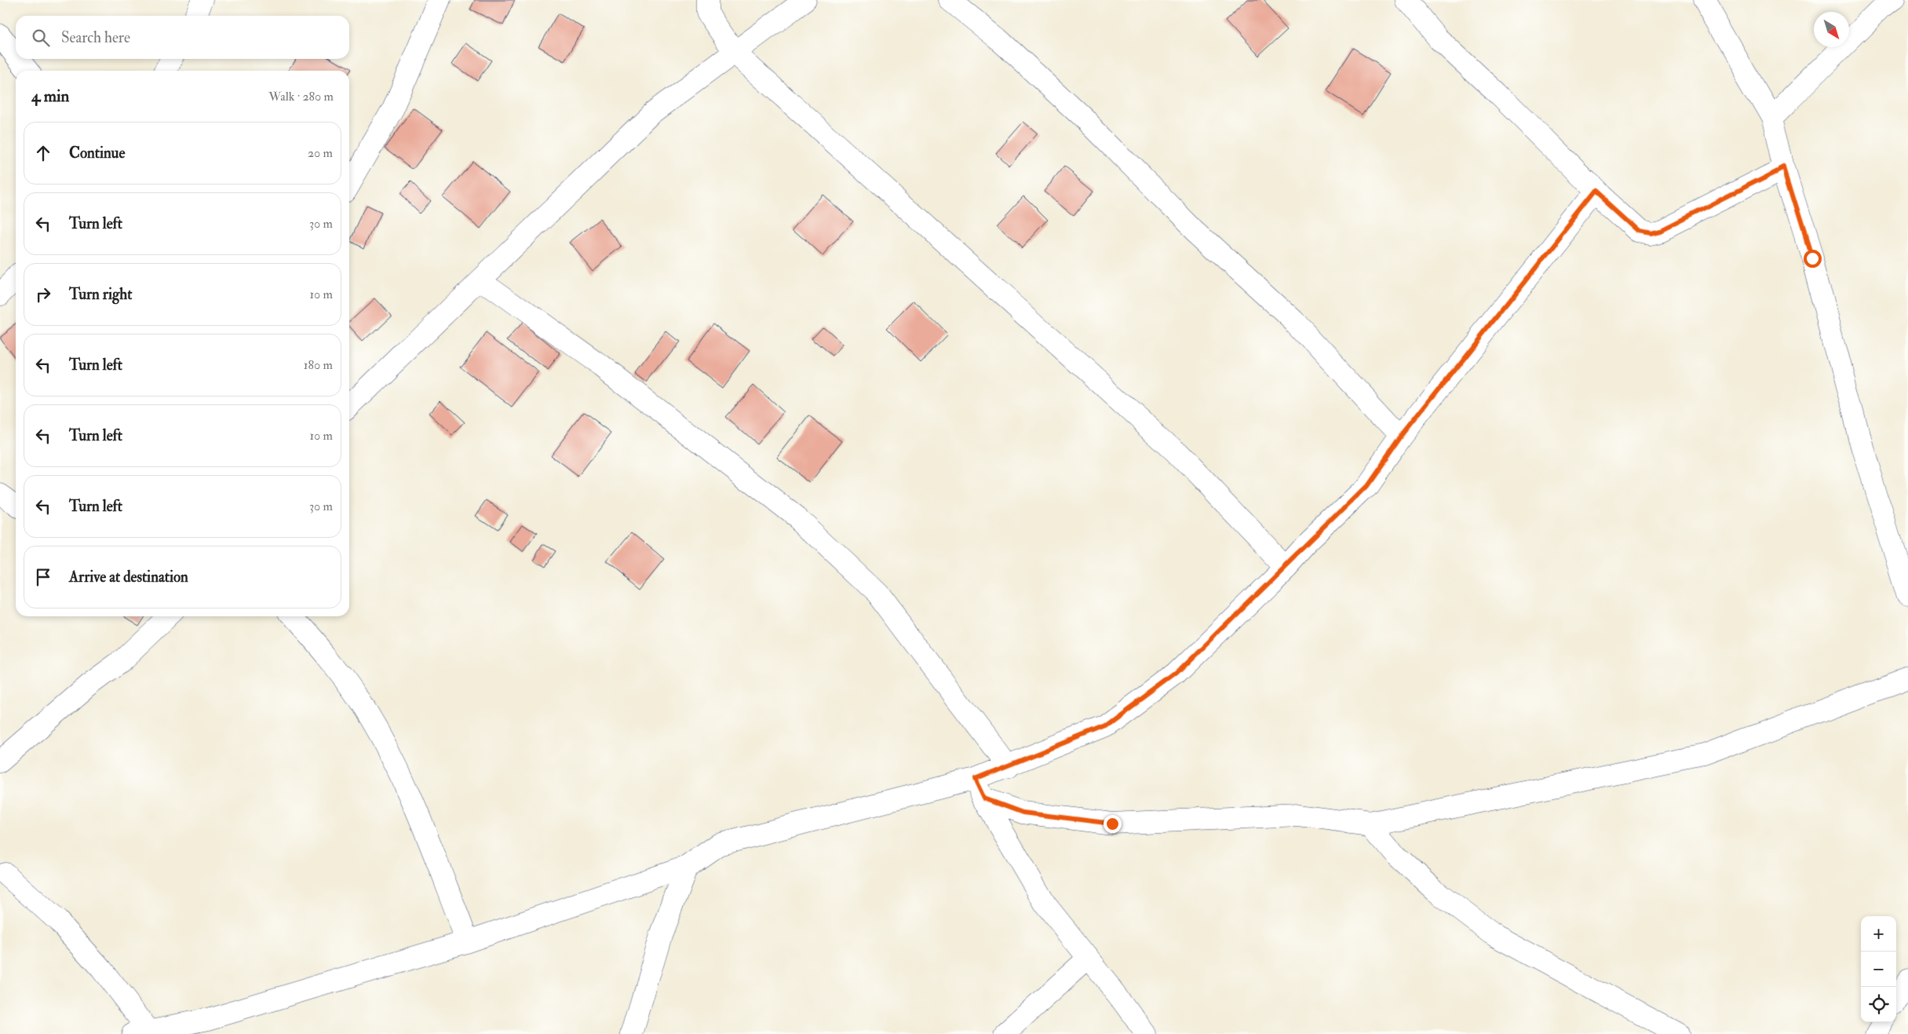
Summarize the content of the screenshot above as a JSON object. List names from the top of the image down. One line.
{"north":"bottom right","page":{"search":"Search here","heading":["4 min","Walk · 280 m"],"list":[["Continue","20 m"],["Turn left","30 m"],["Turn right","10 m"],["Turn left","180 m"],["Turn left","10 m"],["Turn left","30 m"],"Arrive at destination"],"map_buttons":["+","−"]}}
